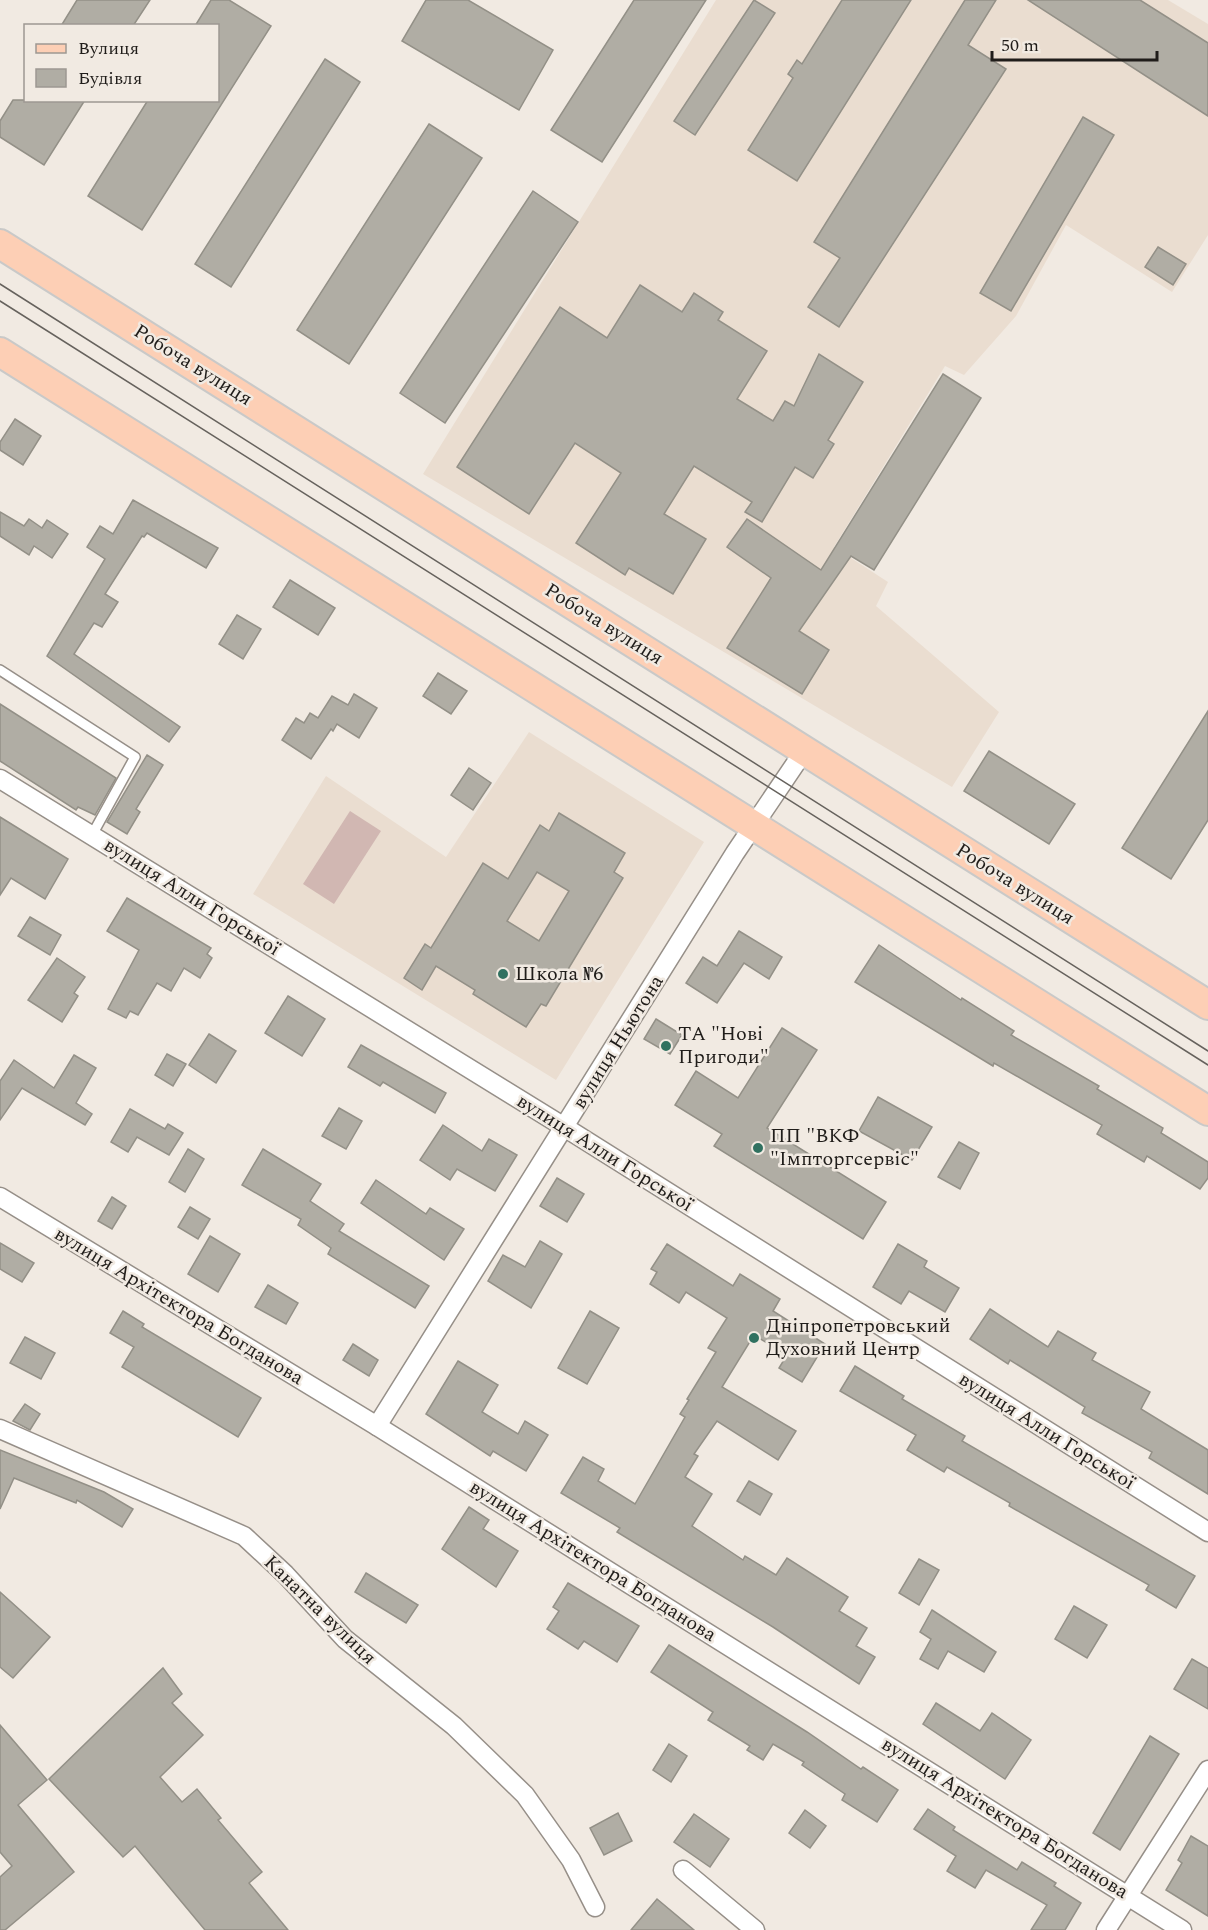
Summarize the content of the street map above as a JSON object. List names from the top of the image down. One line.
{"streets":{"main road":["Робоча вулиця"],"street":["вулиця Алли Горської","вулиця Ньютона","вулиця Архітектора Богданова","Канатна вулиця"]},"crossings":[["Робоча вулиця","вулиця Ньютона"],["вулиця Алли Горської","вулиця Ньютона"],["вулиця Ньютона","вулиця Архітектора Богданова"]],"places":["Школа №6","ТА \"Нові Пригоди\"","ПП \"ВКФ \"Імпторгсервіс\"","Дніпропетровський Духовний Центр"],"legend":["Вулиця","Будівля"],"scale_bar":"50 m"}
